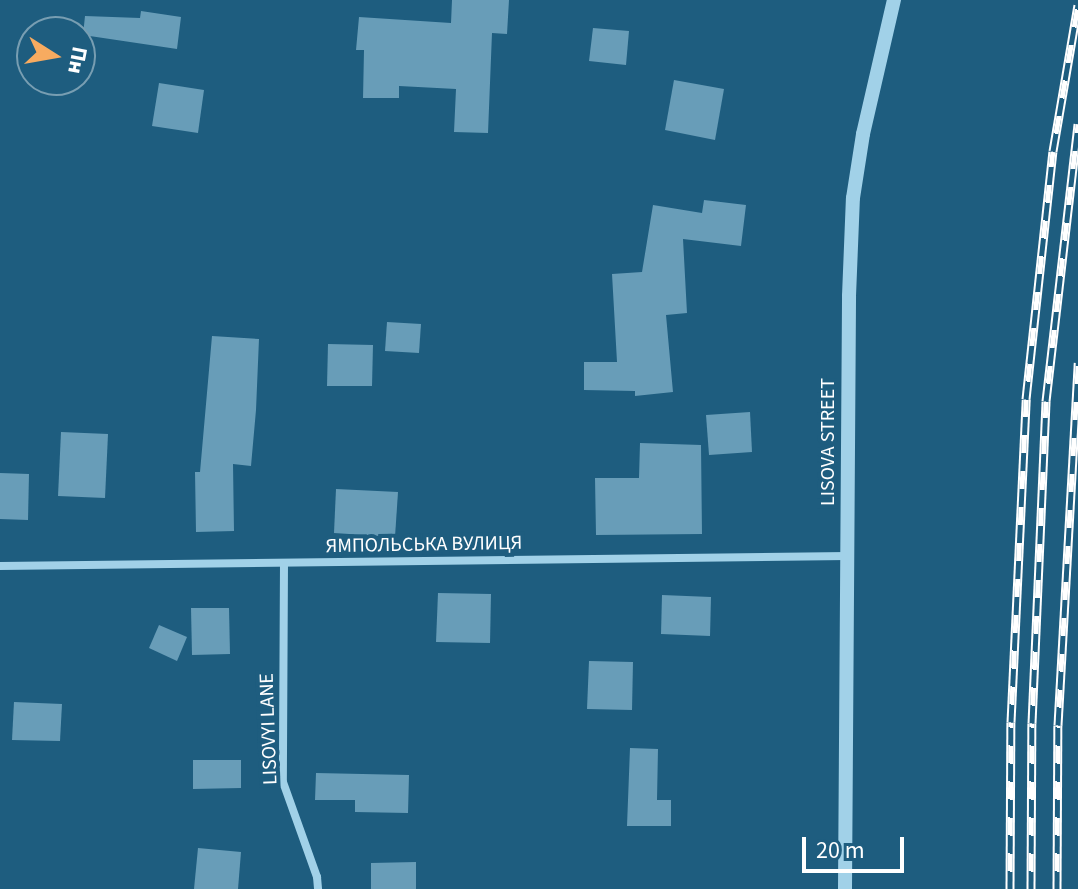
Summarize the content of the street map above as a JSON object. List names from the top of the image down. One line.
{"streets":{"street":["LISOVA STREET","ЯМПОЛЬСЬКА ВУЛИЦЯ","LISOVYI LANE"]},"crossings":[["LISOVA STREET","ЯМПОЛЬСЬКА ВУЛИЦЯ"],["ЯМПОЛЬСЬКА ВУЛИЦЯ","LISOVYI LANE"]],"scale_bar":"20 m","north":"right"}
